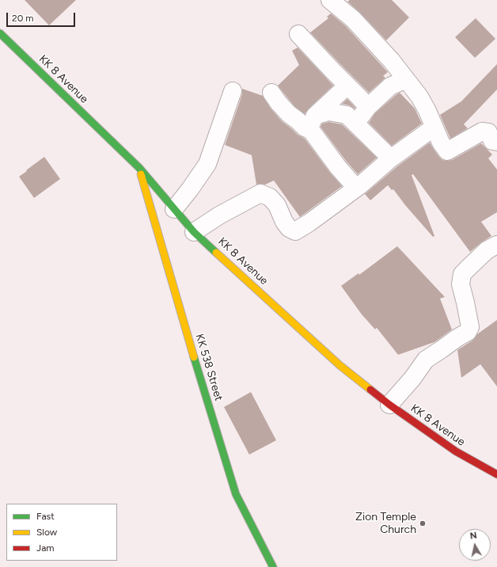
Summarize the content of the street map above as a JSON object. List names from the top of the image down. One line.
{"streets":{"main road":["KK 8 Avenue","KK 538 Street"]},"crossings":[["KK 8 Avenue","KK 538 Street"]],"places":["Zion Temple Church"],"legend":["Fast","Slow","Jam"],"scale_bar":"20 m","north":"top"}
